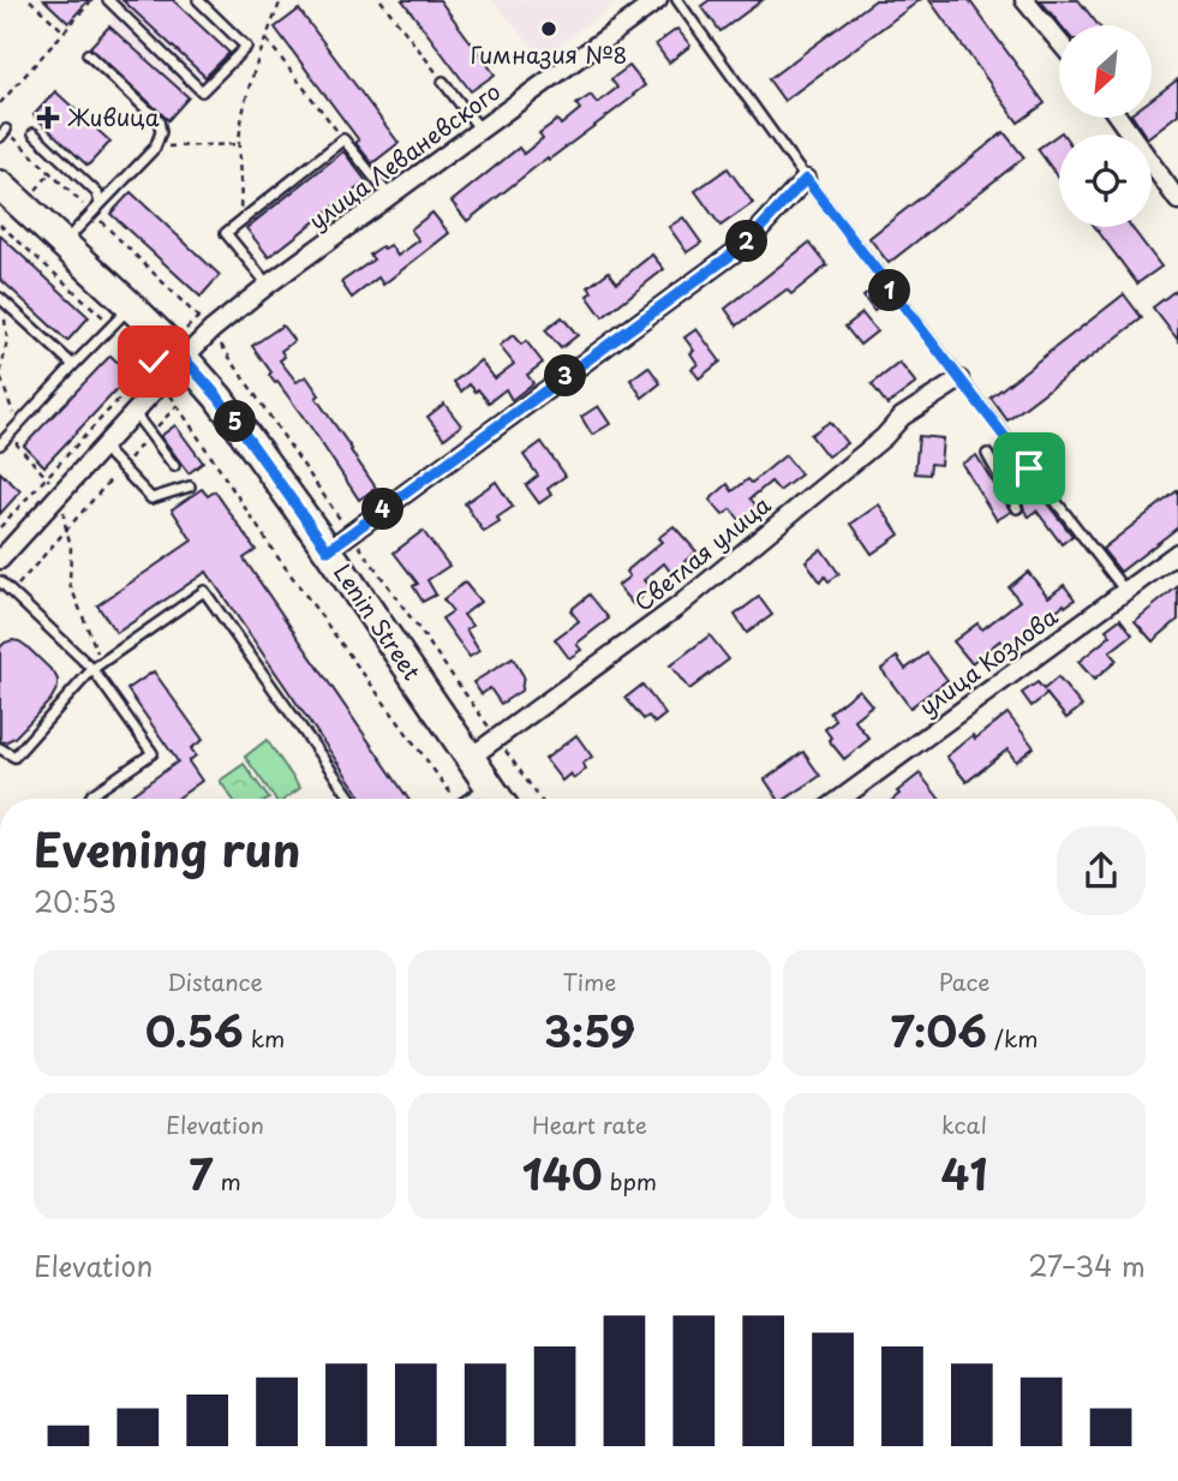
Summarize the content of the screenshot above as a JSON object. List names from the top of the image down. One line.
{"streets":{"main road":["Lenin Street"],"street":["улица Леваневского","Светлая улица","улица Козлова"]},"crossings":[["улица Леваневского","Lenin Street"],["Светлая улица","Lenin Street"]],"places":{"other":["Гимназия №8"],"health":["Живица"]},"north":"bottom left","page":{"pins":["2","1","3","5","4"],"heading":["Evening run","20:53"],"stats":[["Distance","0.56 km"],["Time","3:59"],["Pace","7:06 /km"],["Elevation","7 m"],["Heart rate","140 bpm"],["kcal","41"]],"chart":["Elevation","27–34 m"]}}
